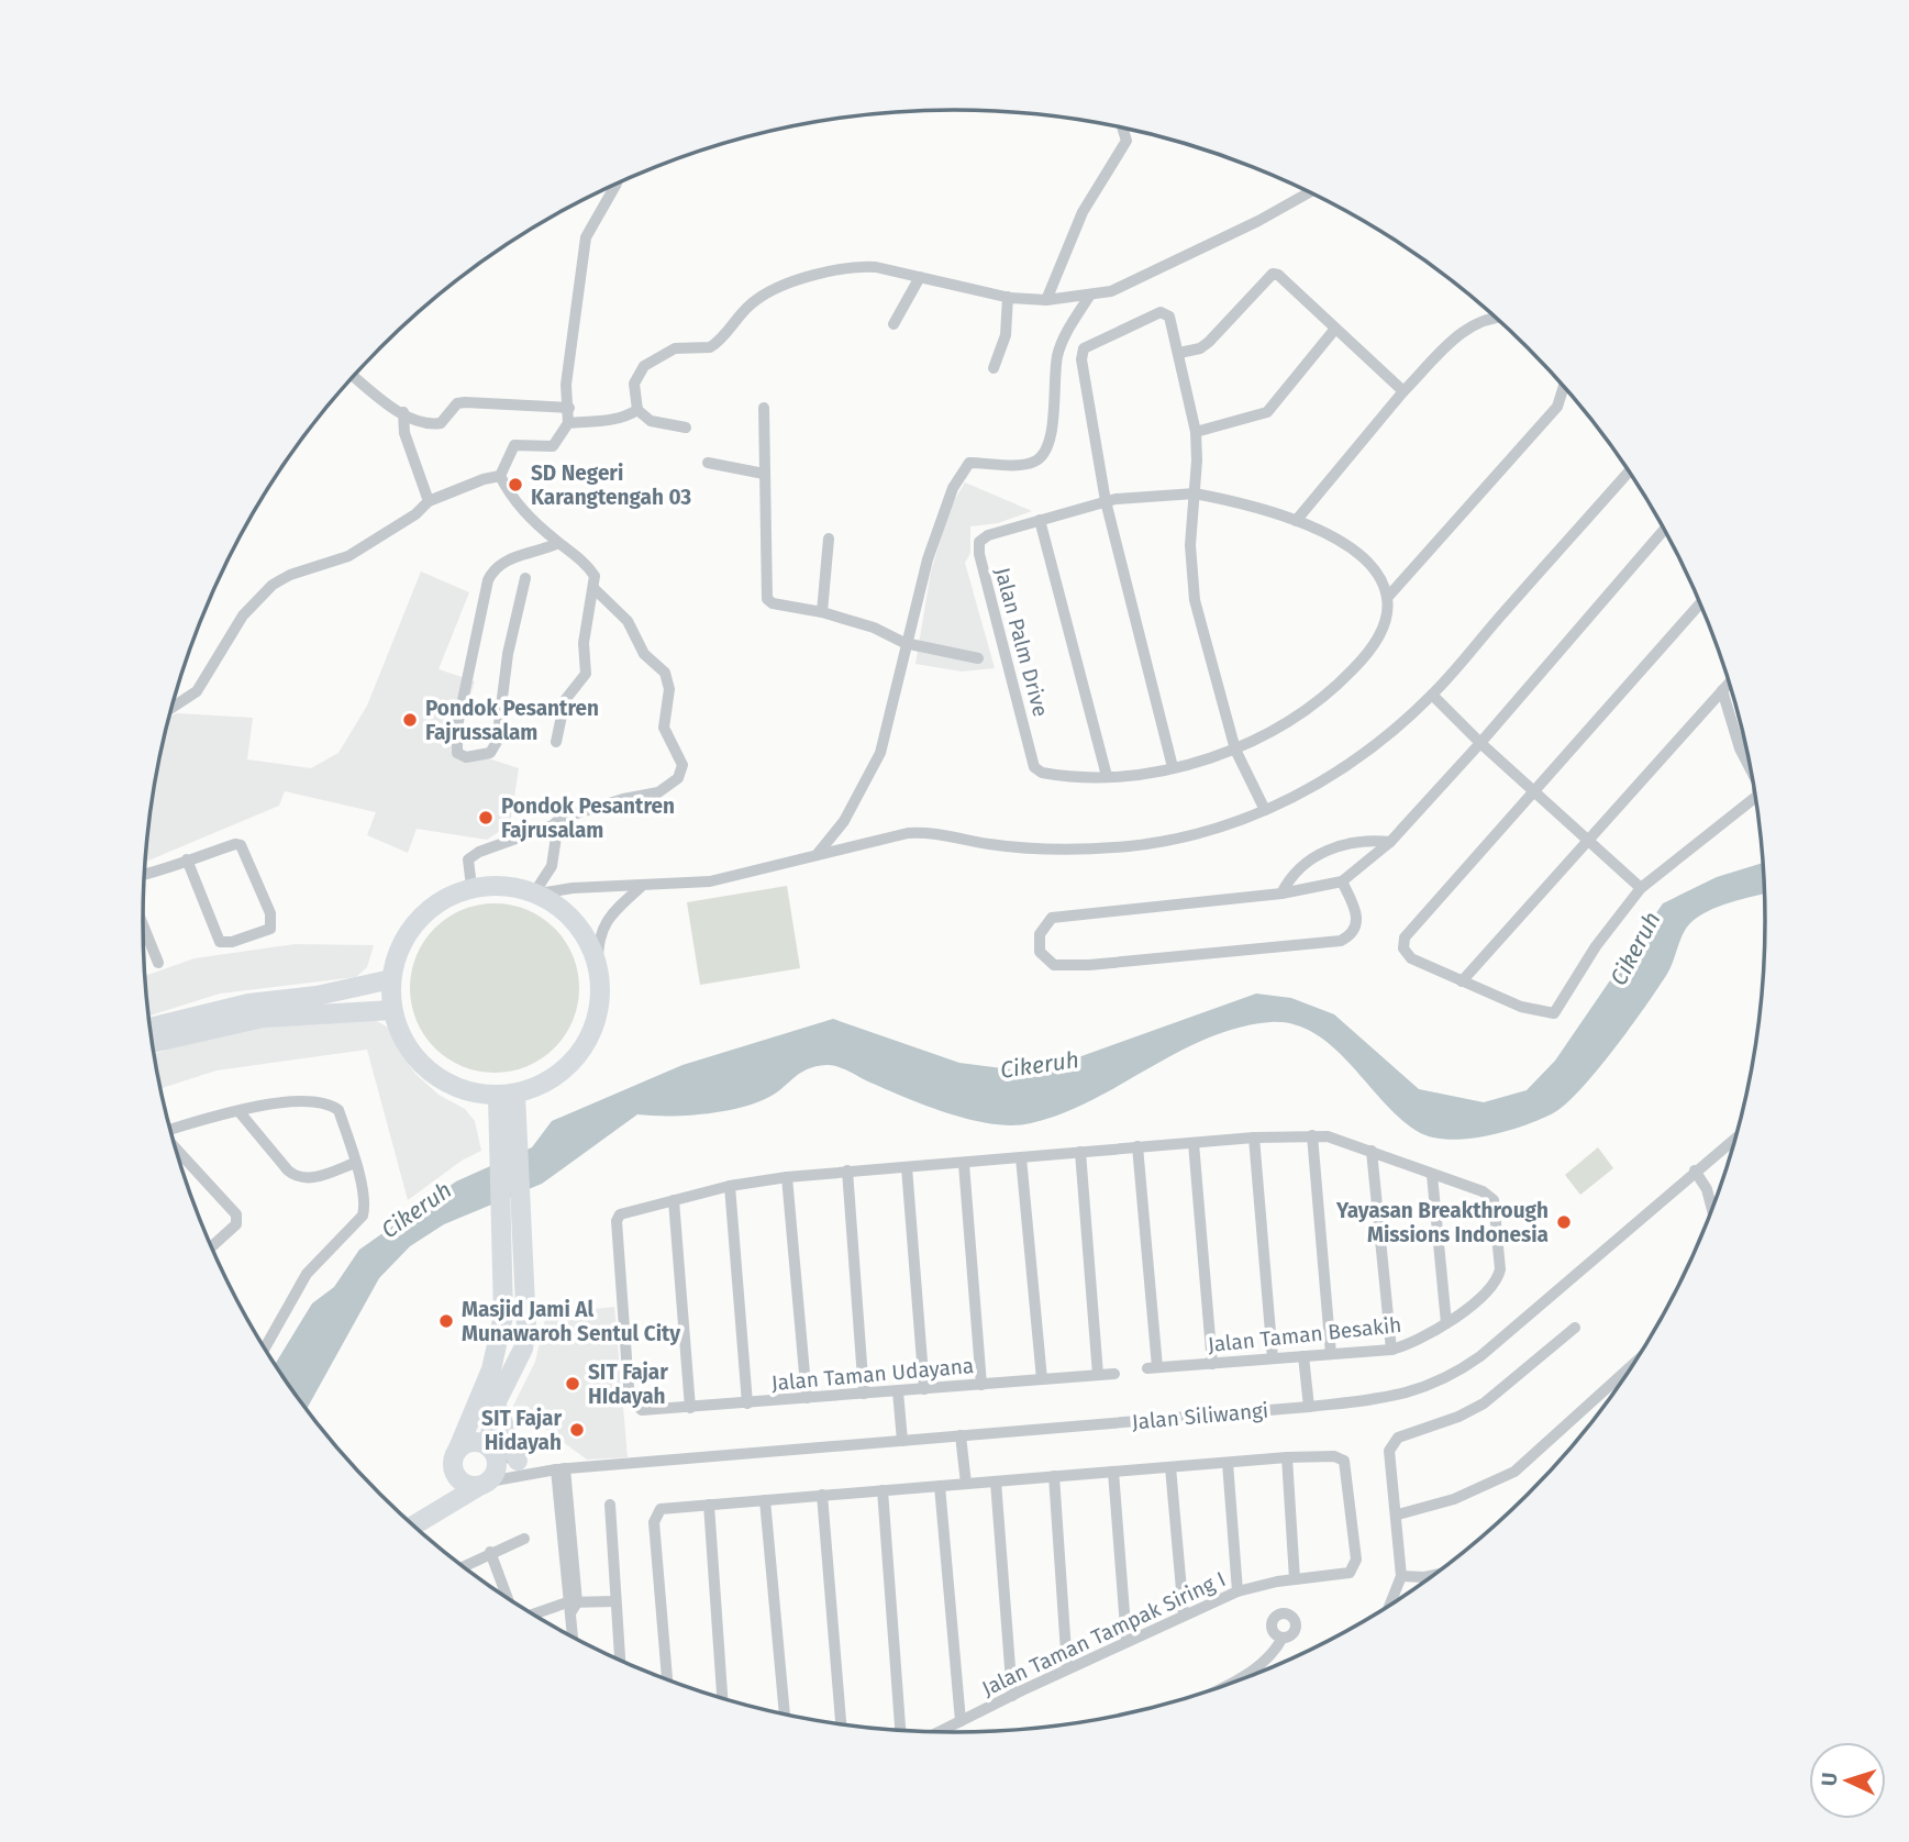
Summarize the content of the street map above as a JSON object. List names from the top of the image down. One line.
{"streets":{"street":["Jalan Palm Drive","Jalan Taman Besakih","Jalan Taman Udayana","Jalan Siliwangi","Jalan Taman Tampak Siring I"]},"water":["Cikeruh"],"places":["SD Negeri Karangtengah 03","Pondok Pesantren Fajrussalam","Pondok Pesantren Fajrusalam","Yayasan Breakthrough Missions Indonesia","Masjid Jami Al Munawaroh Sentul City","SIT Fajar HIdayah","SIT Fajar Hidayah"],"north":"left"}
